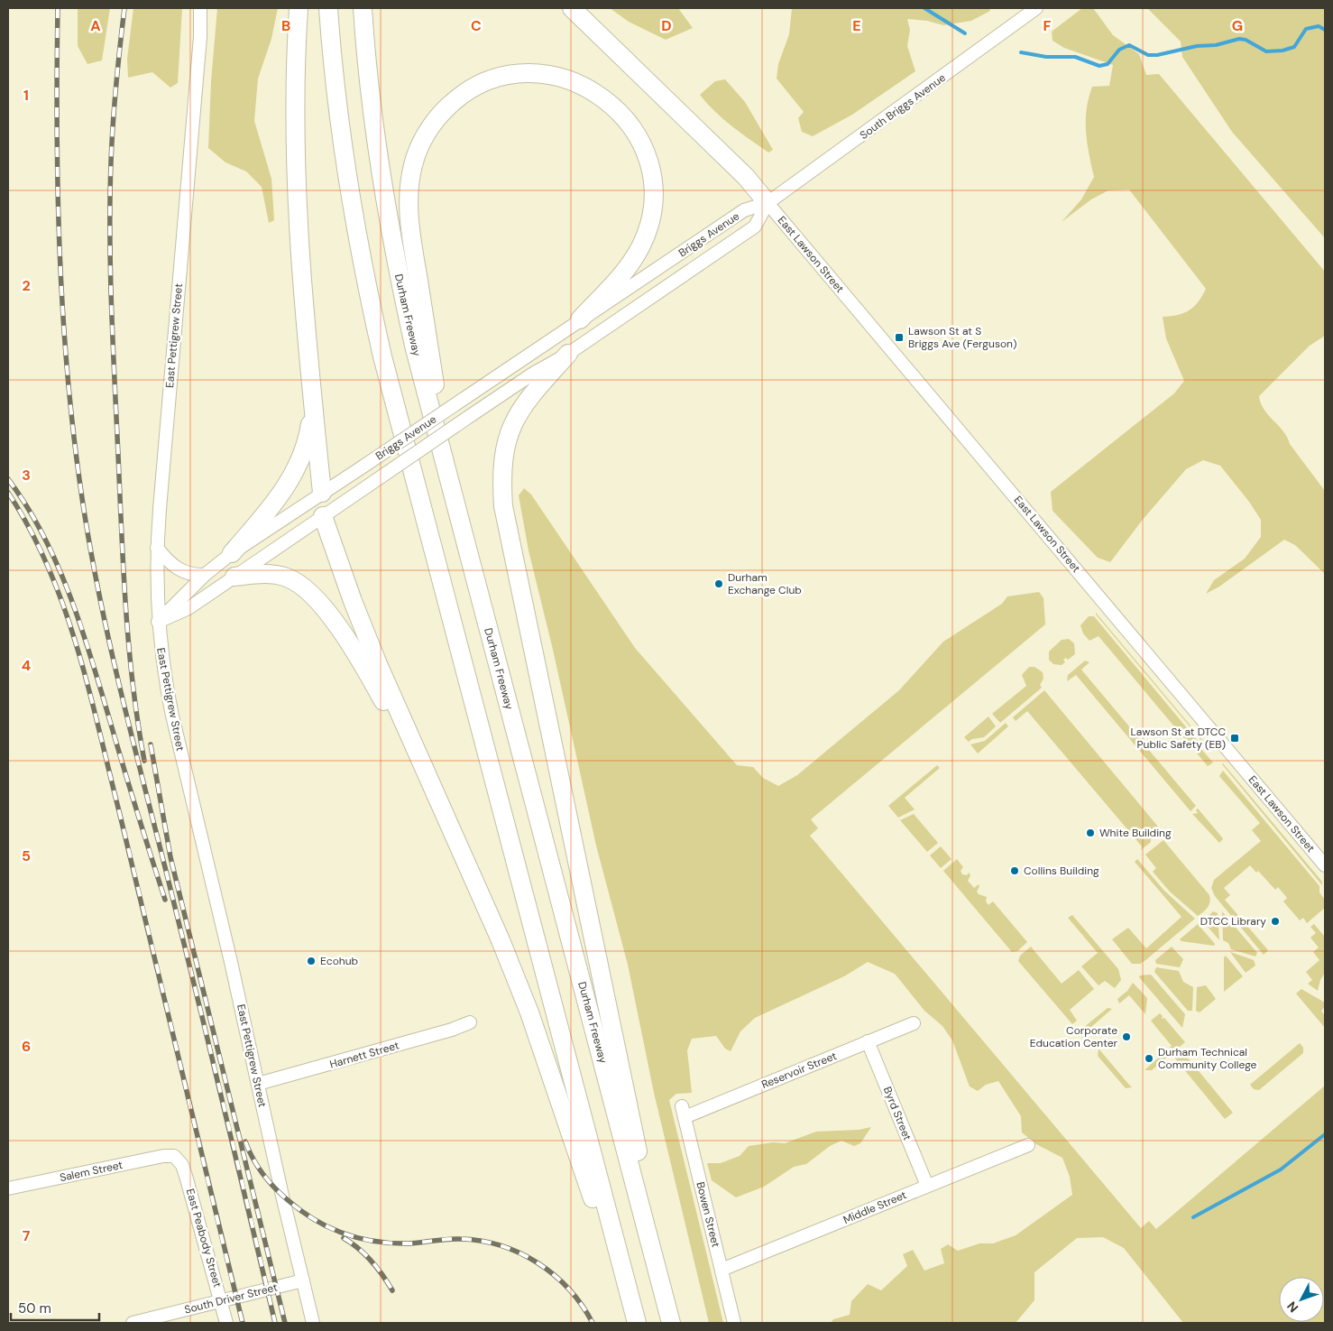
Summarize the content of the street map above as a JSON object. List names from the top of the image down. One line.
{"streets":{"highway":["Durham Freeway"],"street":["South Briggs Avenue","Briggs Avenue","East Lawson Street","East Pettigrew Street","Harnett Street","Reservoir Street","Byrd Street","Salem Street","Middle Street","Bowen Street","East Peabody Street","South Driver Street"]},"crossings":[["South Briggs Avenue","Briggs Avenue"],["South Briggs Avenue","East Lawson Street"],["Briggs Avenue","East Lawson Street"],["Briggs Avenue","East Pettigrew Street"],["East Pettigrew Street","Harnett Street"],["East Pettigrew Street","South Driver Street"],["Reservoir Street","Byrd Street"],["Reservoir Street","Bowen Street"],["Byrd Street","Middle Street"],["Salem Street","East Peabody Street"],["Middle Street","Bowen Street"],["East Peabody Street","South Driver Street"]],"places":{"transit":["Lawson St at S Briggs Ave (Ferguson)","Lawson St at DTCC Public Safety (EB)"],"other":["Durham Exchange Club","White Building","Collins Building","DTCC Library","Ecohub","Corporate Education Center","Durham Technical Community College"]},"scale_bar":"50 m","north":"bottom left","grid":{"columns":["A","B","C","D","E","F","G"],"rows":["1","2","3","4","5","6","7"]}}
